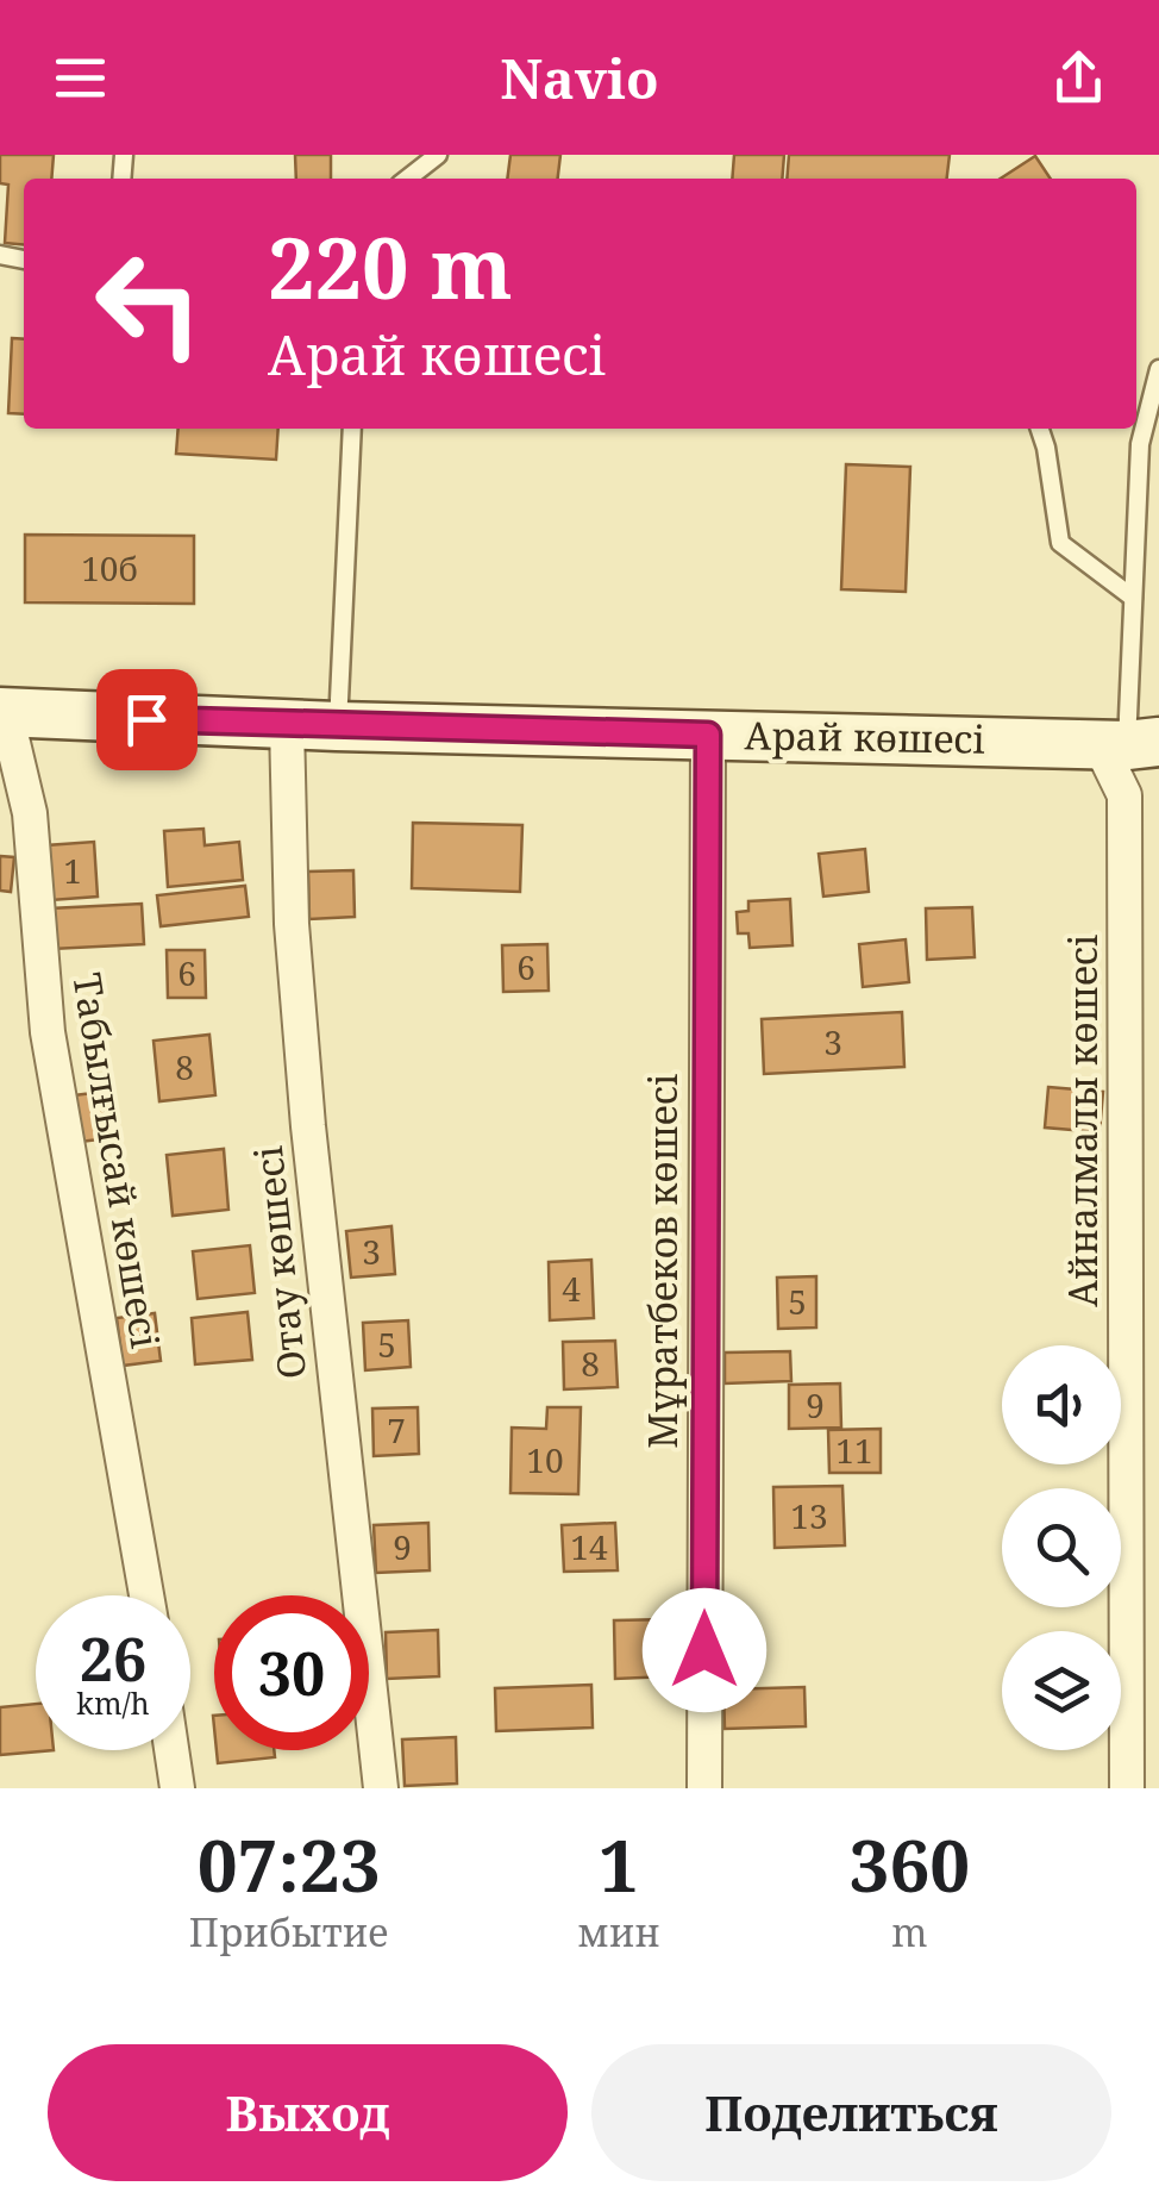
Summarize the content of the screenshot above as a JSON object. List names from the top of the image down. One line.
{"streets":{"main road":["Арай көшесі"],"street":["Айналмалы көшесі","Табылғысай көшесі","Мұратбеков көшесі","Отау көшесі"]},"crossings":[["Арай көшесі","Айналмалы көшесі"],["Арай көшесі","Табылғысай көшесі"],["Арай көшесі","Мұратбеков көшесі"],["Арай көшесі","Отау көшесі"]],"house_numbers":["10б","1","6","6","3","8","3","4","5","5","8","9","7","11","10","13","9","14"],"page":{"header":"Navio","turn":["220 m","Арай көшесі"],"speed":"26 km/h","limit":"30","eta":["07:23","Прибытие","1","мин","360","m"],"buttons":["Выход","Поделиться"]}}
